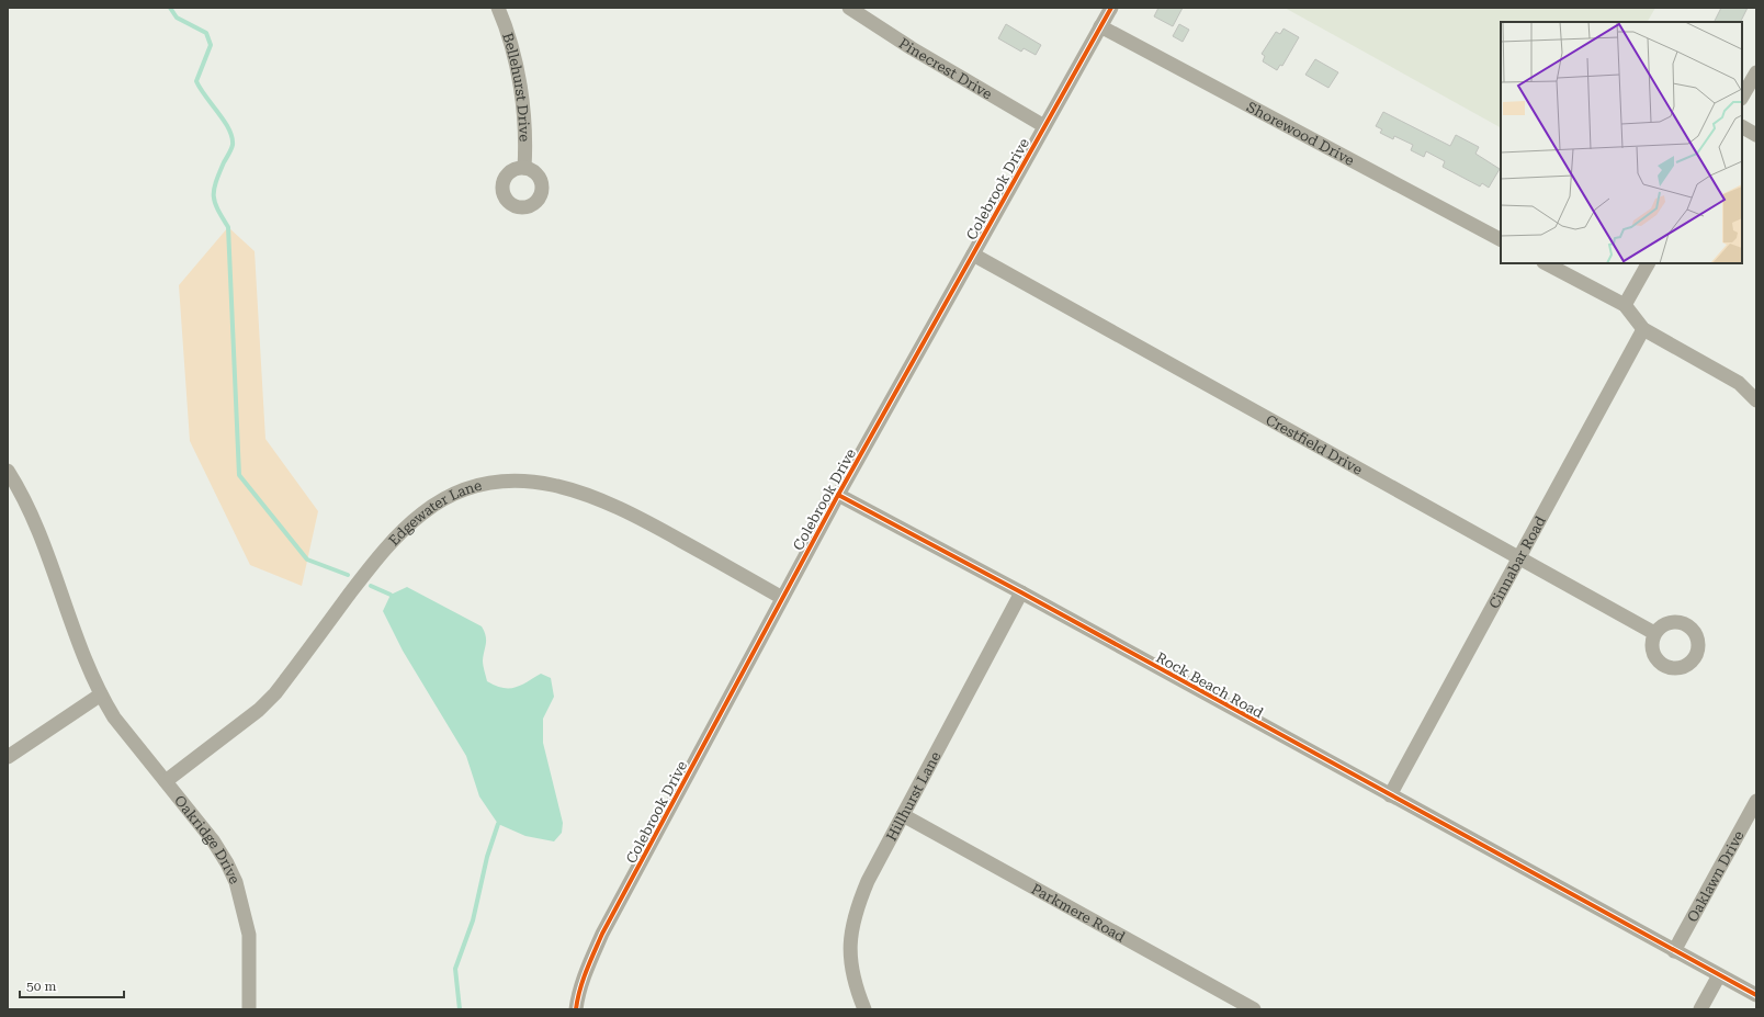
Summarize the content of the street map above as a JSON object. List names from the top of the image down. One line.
{"streets":{"street":["Pinecrest Drive","Bellehurst Drive","Shorewood Drive","Colebrook Drive","Crestfield Drive","Edgewater Lane","Cinnabar Road","Rock Beach Road","Hillhurst Lane","Oakridge Drive","Oaklawn Drive","Parkmere Road"]},"crossings":[["Pinecrest Drive","Colebrook Drive"],["Shorewood Drive","Colebrook Drive"],["Colebrook Drive","Crestfield Drive"],["Colebrook Drive","Edgewater Lane"],["Colebrook Drive","Rock Beach Road"],["Crestfield Drive","Cinnabar Road"],["Edgewater Lane","Oakridge Drive"],["Cinnabar Road","Rock Beach Road"],["Rock Beach Road","Hillhurst Lane"],["Rock Beach Road","Oaklawn Drive"],["Hillhurst Lane","Parkmere Road"]],"scale_bar":"50 m"}
